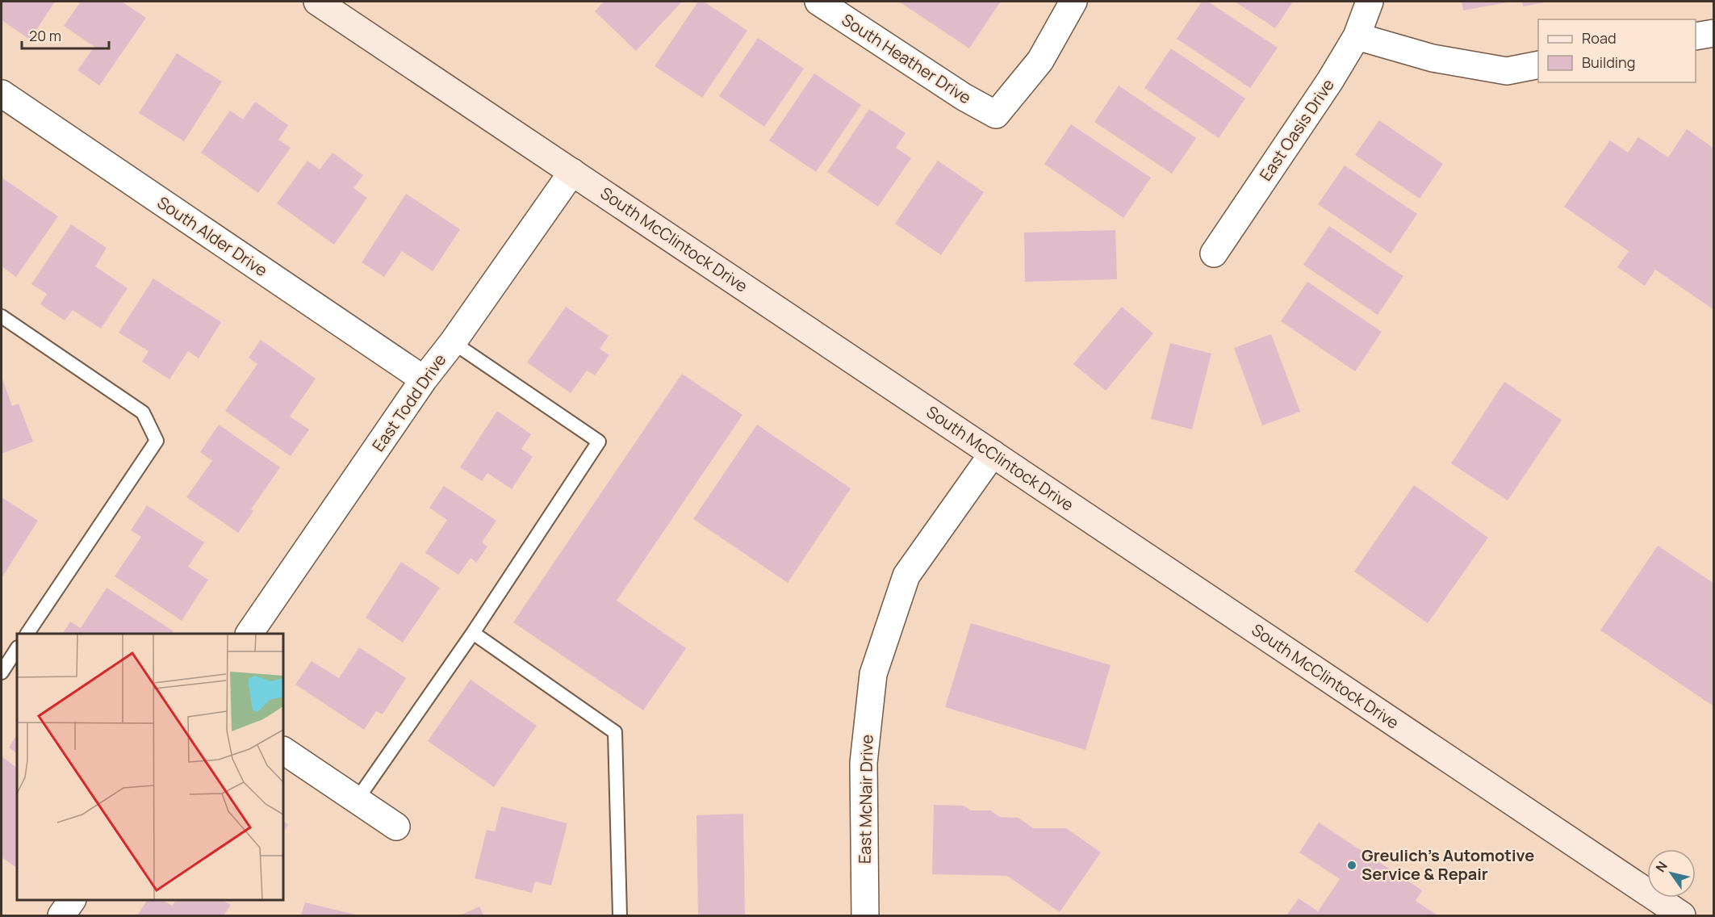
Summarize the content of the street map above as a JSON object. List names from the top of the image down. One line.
{"streets":{"main road":["South McClintock Drive"],"street":["South Heather Drive","East Oasis Drive","South Alder Drive","East Todd Drive","East McNair Drive"]},"crossings":[["South Alder Drive","East Todd Drive"],["South McClintock Drive","East Todd Drive"],["South McClintock Drive","East McNair Drive"]],"places":["Greulich's Automotive Service & Repair"],"legend":["Road","Building"],"scale_bar":"20 m","north":"top left"}
